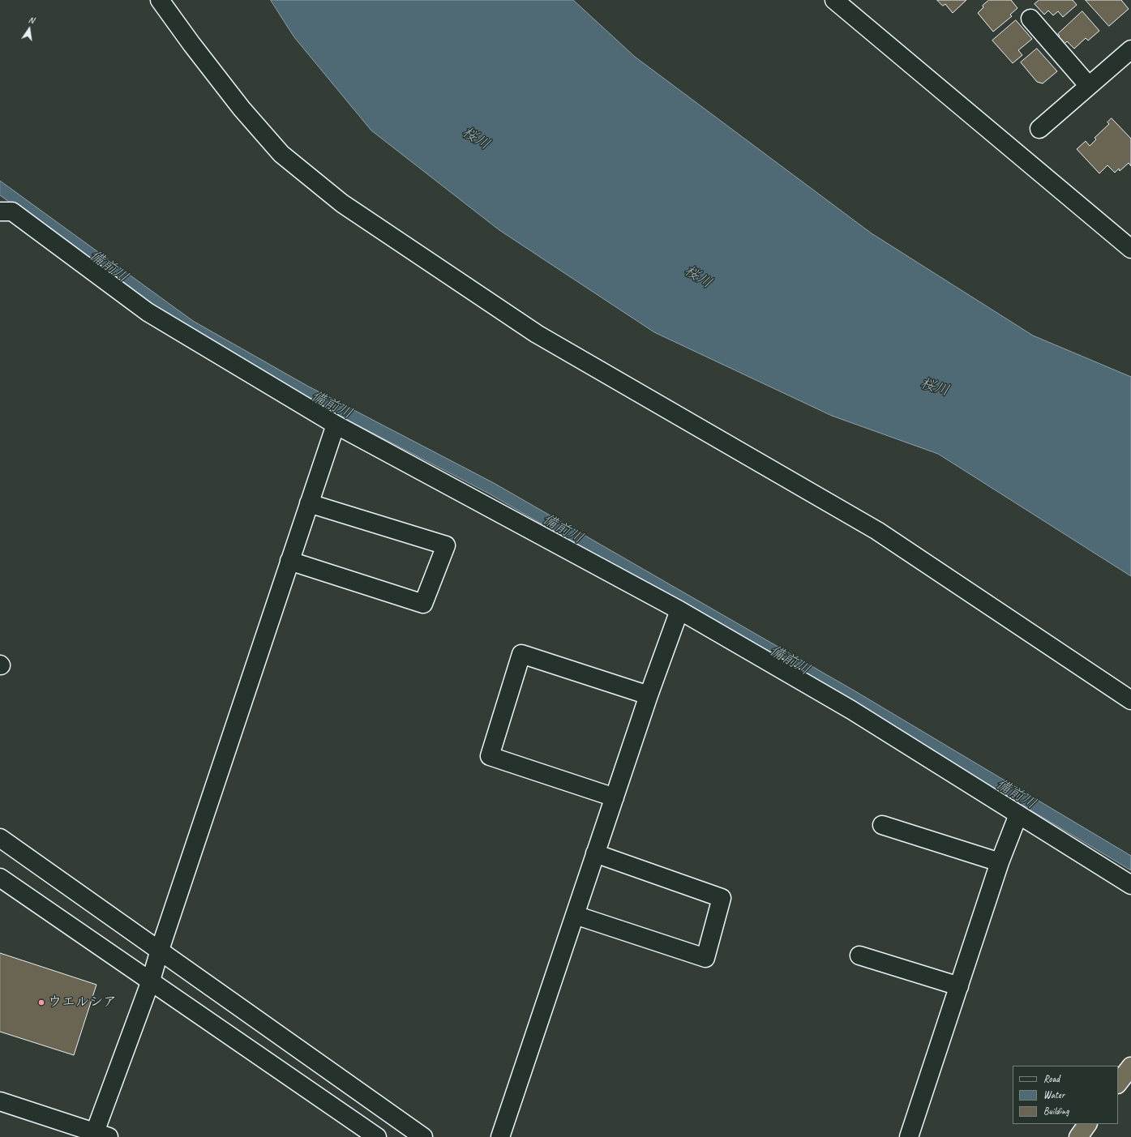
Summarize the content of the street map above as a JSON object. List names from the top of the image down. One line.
{"water":["桜川","備前川"],"places":["ウエルシア"],"legend":["Road","Water","Building"],"north":"top"}
